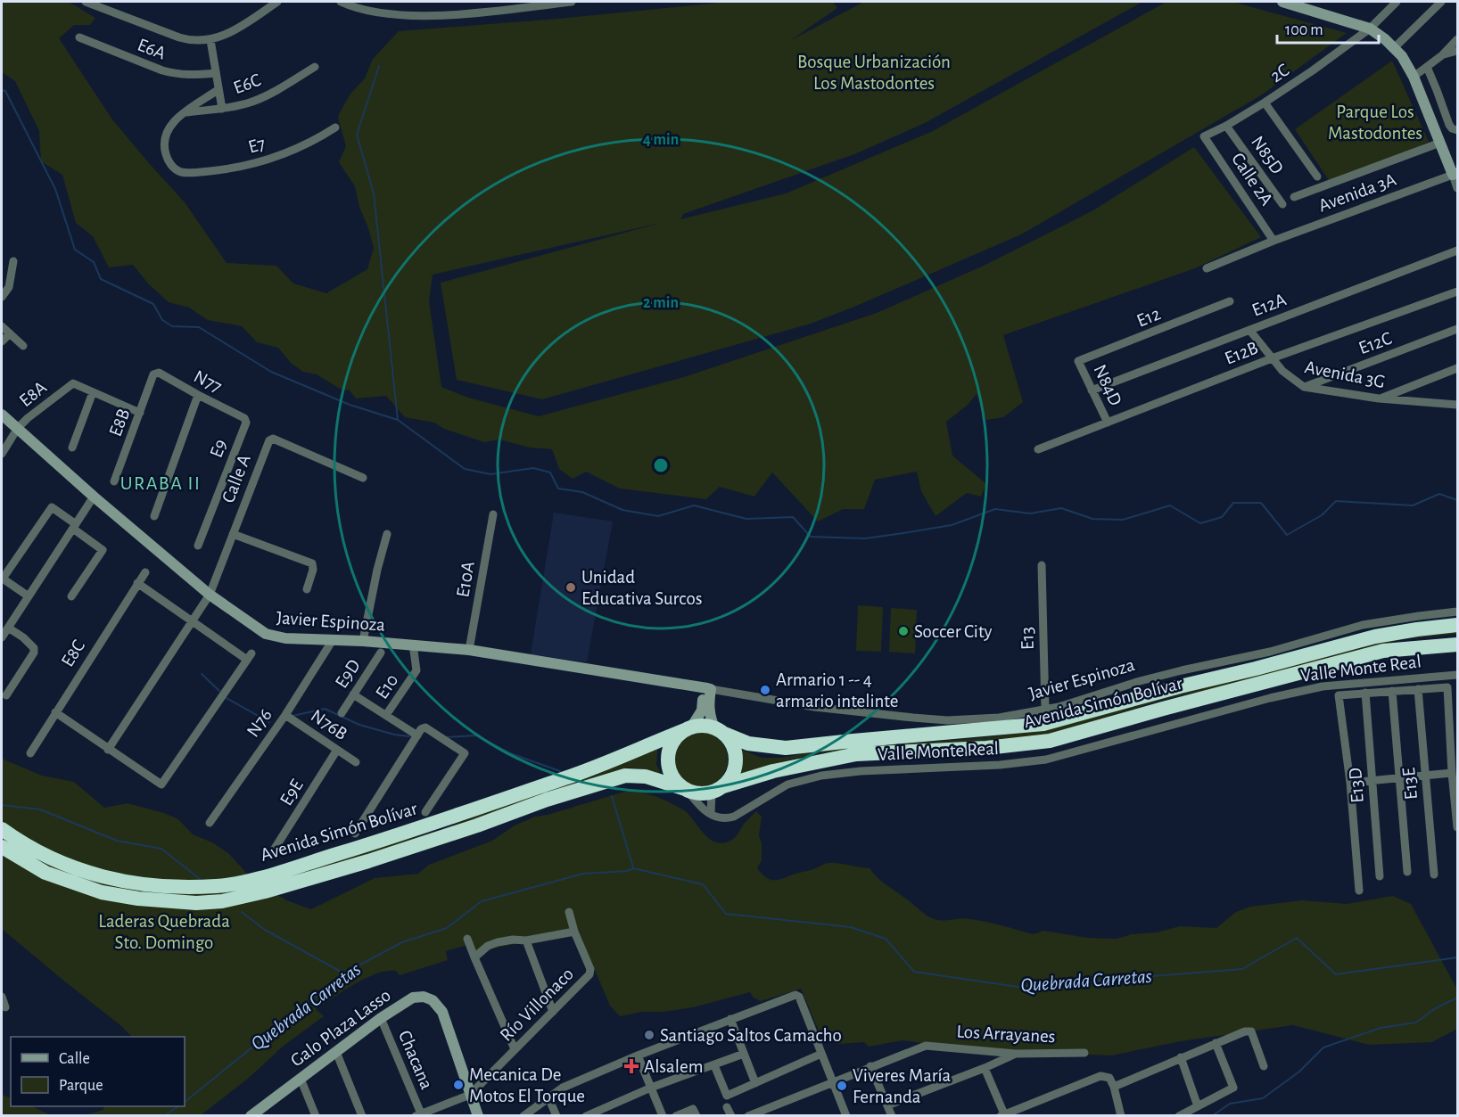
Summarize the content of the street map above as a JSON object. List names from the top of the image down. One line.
{"streets":{"highway":["Avenida Simón Bolívar"],"street":["E6A","2C","E6C","E7","N85D","Calle 2A","Avenida 3A","E12A","E12","E12C","E12B","Avenida 3G","N77","N84D","E8A","E8B","E9","Calle A","E10A","Javier Espinoza","E13","E8C","Valle Monte Real","E9D","E10","N76","N76B","E13E","E13D","E9E","Río Villonaco","Galo Plaza Lasso","Los Arrayanes","Chacana"]},"crossings":[["2C","N85D"],["2C","Calle 2A"],["E6C","E7"],["Calle 2A","Avenida 3A"],["E12A","Avenida 3G"],["E12A","N84D"],["E12","N84D"],["E12C","Avenida 3G"],["E12B","Avenida 3G"],["E12B","N84D"],["N77","E8B"],["N77","E9"],["E8A","Javier Espinoza"],["Calle A","Javier Espinoza"],["E10A","Javier Espinoza"],["Javier Espinoza","E13"],["Javier Espinoza","E10"],["Javier Espinoza","N76"],["N76","N76B"],["N76B","E9E"],["Río Villonaco","Galo Plaza Lasso"],["Río Villonaco","Chacana"],["Galo Plaza Lasso","Chacana"]],"districts":["URABA II"],"water":["Quebrada Carretas"],"parks":["Bosque Urbanización Los Mastodontes","Parque Los Mastodontes","Laderas Quebrada Sto. Domingo"],"places":{"other":["Unidad Educativa Surcos","Soccer City","Armario 1 -- 4 armario intelinte","Santiago Saltos Camacho","Mecanica De Motos El Torque","Viveres María Fernanda"],"health":["Alsalem"]},"legend":["Calle","Parque"],"scale_bar":"100 m","rings":["4 min","2 min"]}
